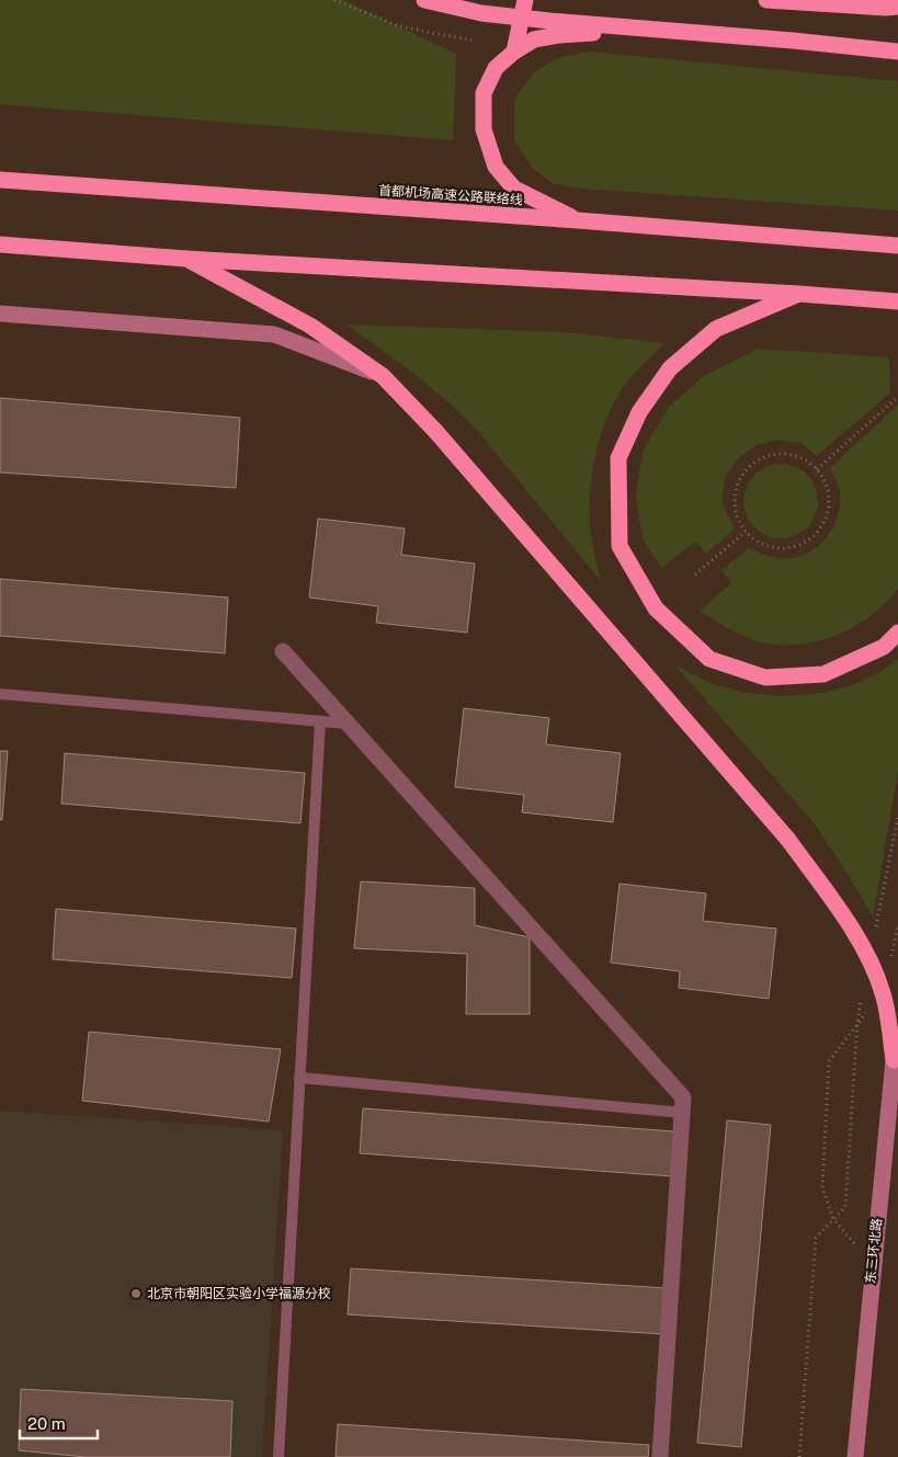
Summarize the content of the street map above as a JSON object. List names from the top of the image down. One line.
{"streets":{"highway":["首都机场高速公路联络线"],"street":["东三环北路"]},"places":["北京市朝阳区实验小学福源分校"],"scale_bar":"20 m"}
